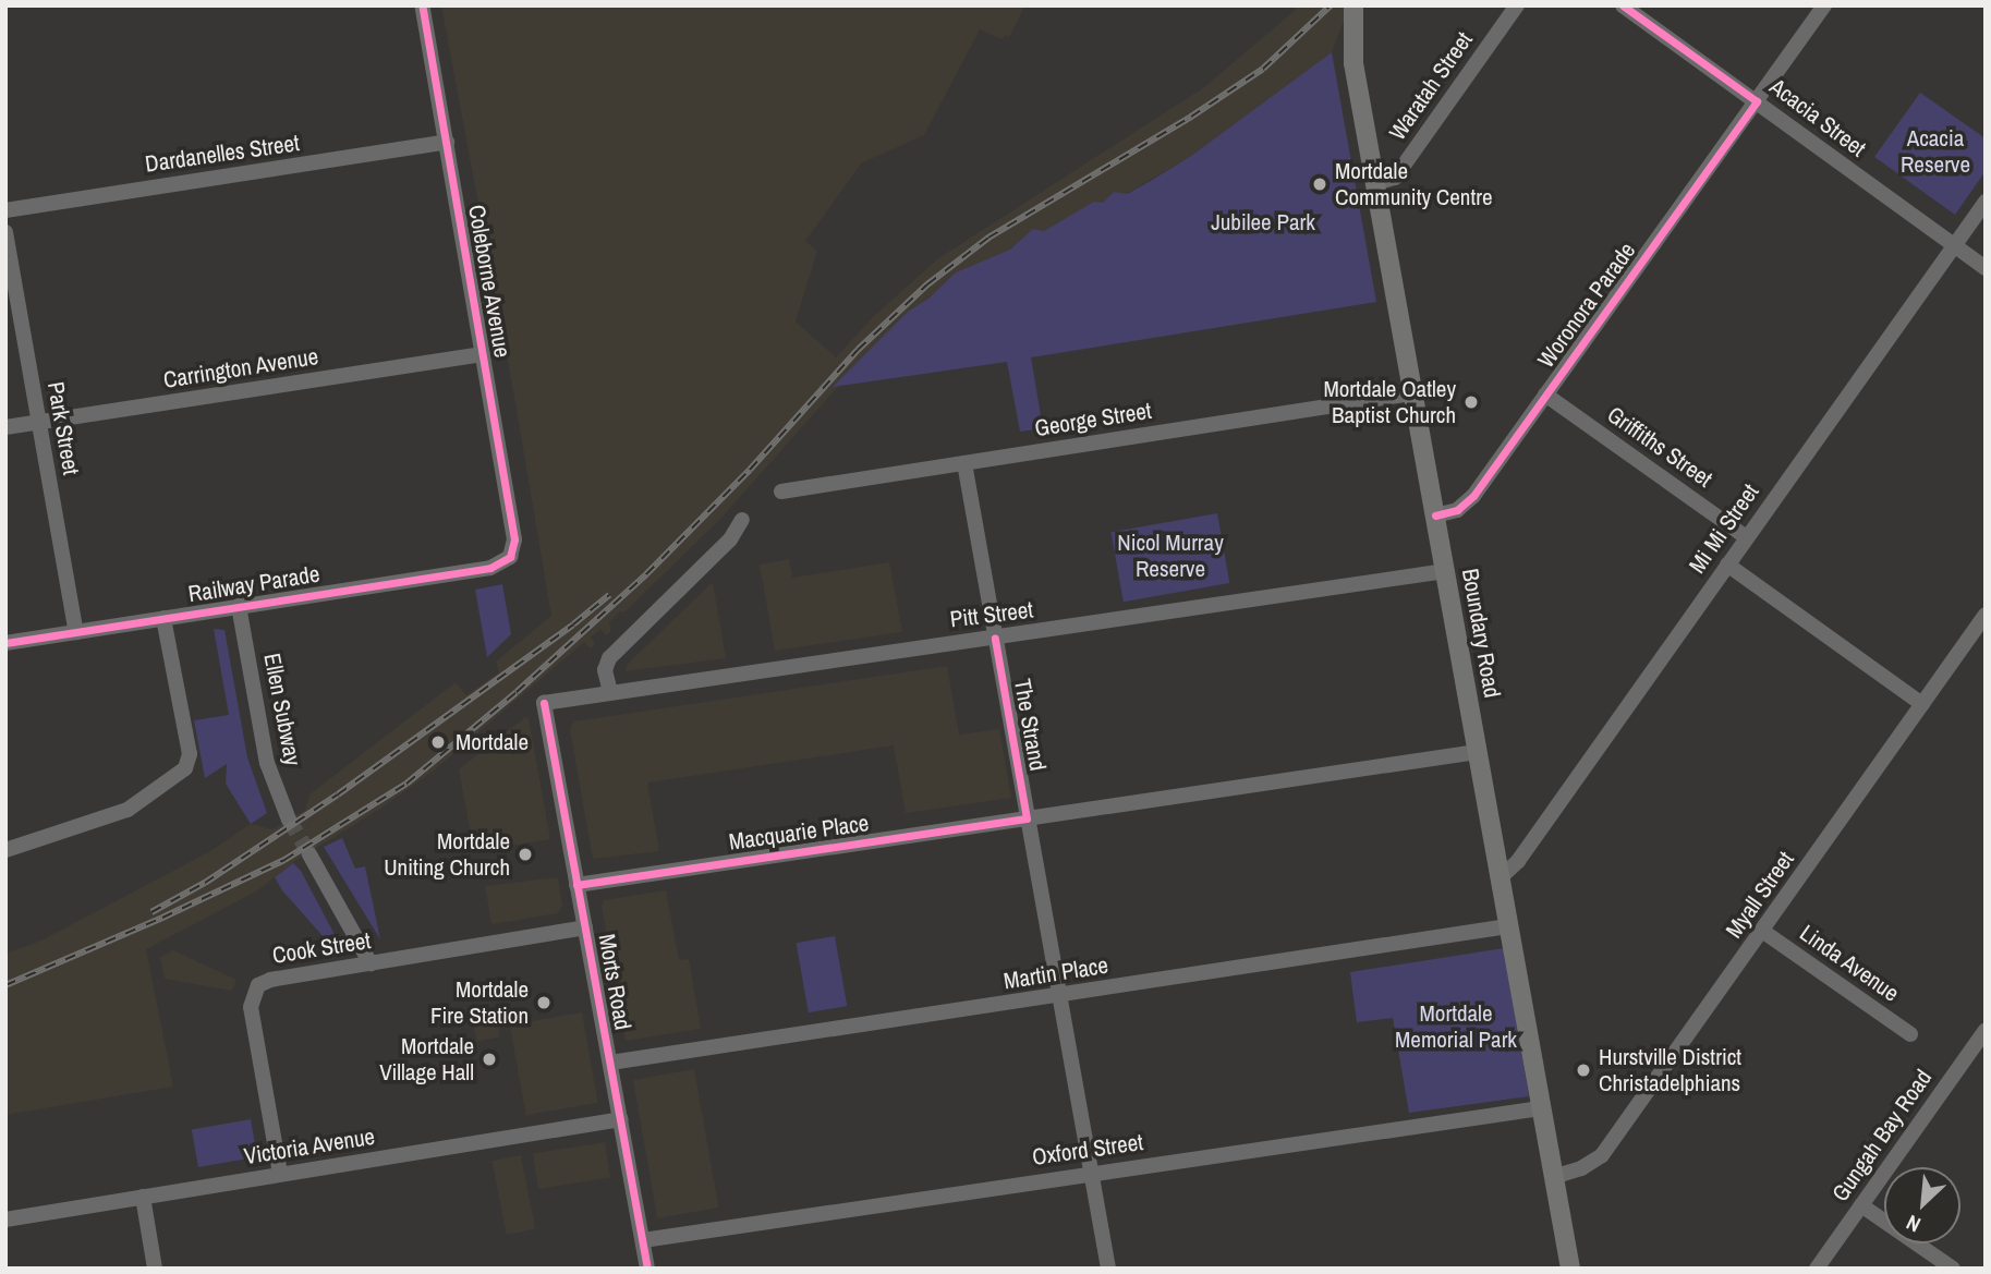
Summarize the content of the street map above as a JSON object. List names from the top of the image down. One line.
{"streets":{"main road":["Boundary Road"],"street":["Waratah Street","Acacia Street","Dardanelles Street","Coleborne Avenue","Woronora Parade","Carrington Avenue","George Street","Park Street","Griffiths Street","Mi Mi Street","Railway Parade","Pitt Street","Ellen Subway","The Strand","Macquarie Place","Myall Street","Cook Street","Linda Avenue","Martin Place","Morts Road","Gungah Bay Road","Victoria Avenue","Oxford Street"]},"crossings":[["Waratah Street","Boundary Road"],["Acacia Street","Woronora Parade"],["Acacia Street","Mi Mi Street"],["Dardanelles Street","Coleborne Avenue"],["Coleborne Avenue","Carrington Avenue"],["Coleborne Avenue","Railway Parade"],["Woronora Parade","Griffiths Street"],["Woronora Parade","Boundary Road"],["Carrington Avenue","Park Street"],["George Street","Boundary Road"],["George Street","The Strand"],["Park Street","Railway Parade"],["Griffiths Street","Mi Mi Street"],["Mi Mi Street","Boundary Road"],["Railway Parade","Ellen Subway"],["Pitt Street","Boundary Road"],["Pitt Street","The Strand"],["Pitt Street","Morts Road"],["Boundary Road","Macquarie Place"],["Boundary Road","Myall Street"],["Boundary Road","Martin Place"],["Boundary Road","Oxford Street"],["The Strand","Macquarie Place"],["The Strand","Martin Place"],["The Strand","Oxford Street"],["Macquarie Place","Morts Road"],["Myall Street","Linda Avenue"],["Cook Street","Morts Road"],["Cook Street","Victoria Avenue"],["Martin Place","Morts Road"],["Morts Road","Victoria Avenue"],["Morts Road","Oxford Street"]],"parks":["Acacia Reserve","Jubilee Park","Nicol Murray Reserve","Mortdale Memorial Park"],"places":["Mortdale Community Centre","Mortdale Oatley Baptist Church","Mortdale","Mortdale Uniting Church","Mortdale Fire Station","Mortdale Village Hall","Hurstville District Christadelphians"],"north":"bottom left"}
